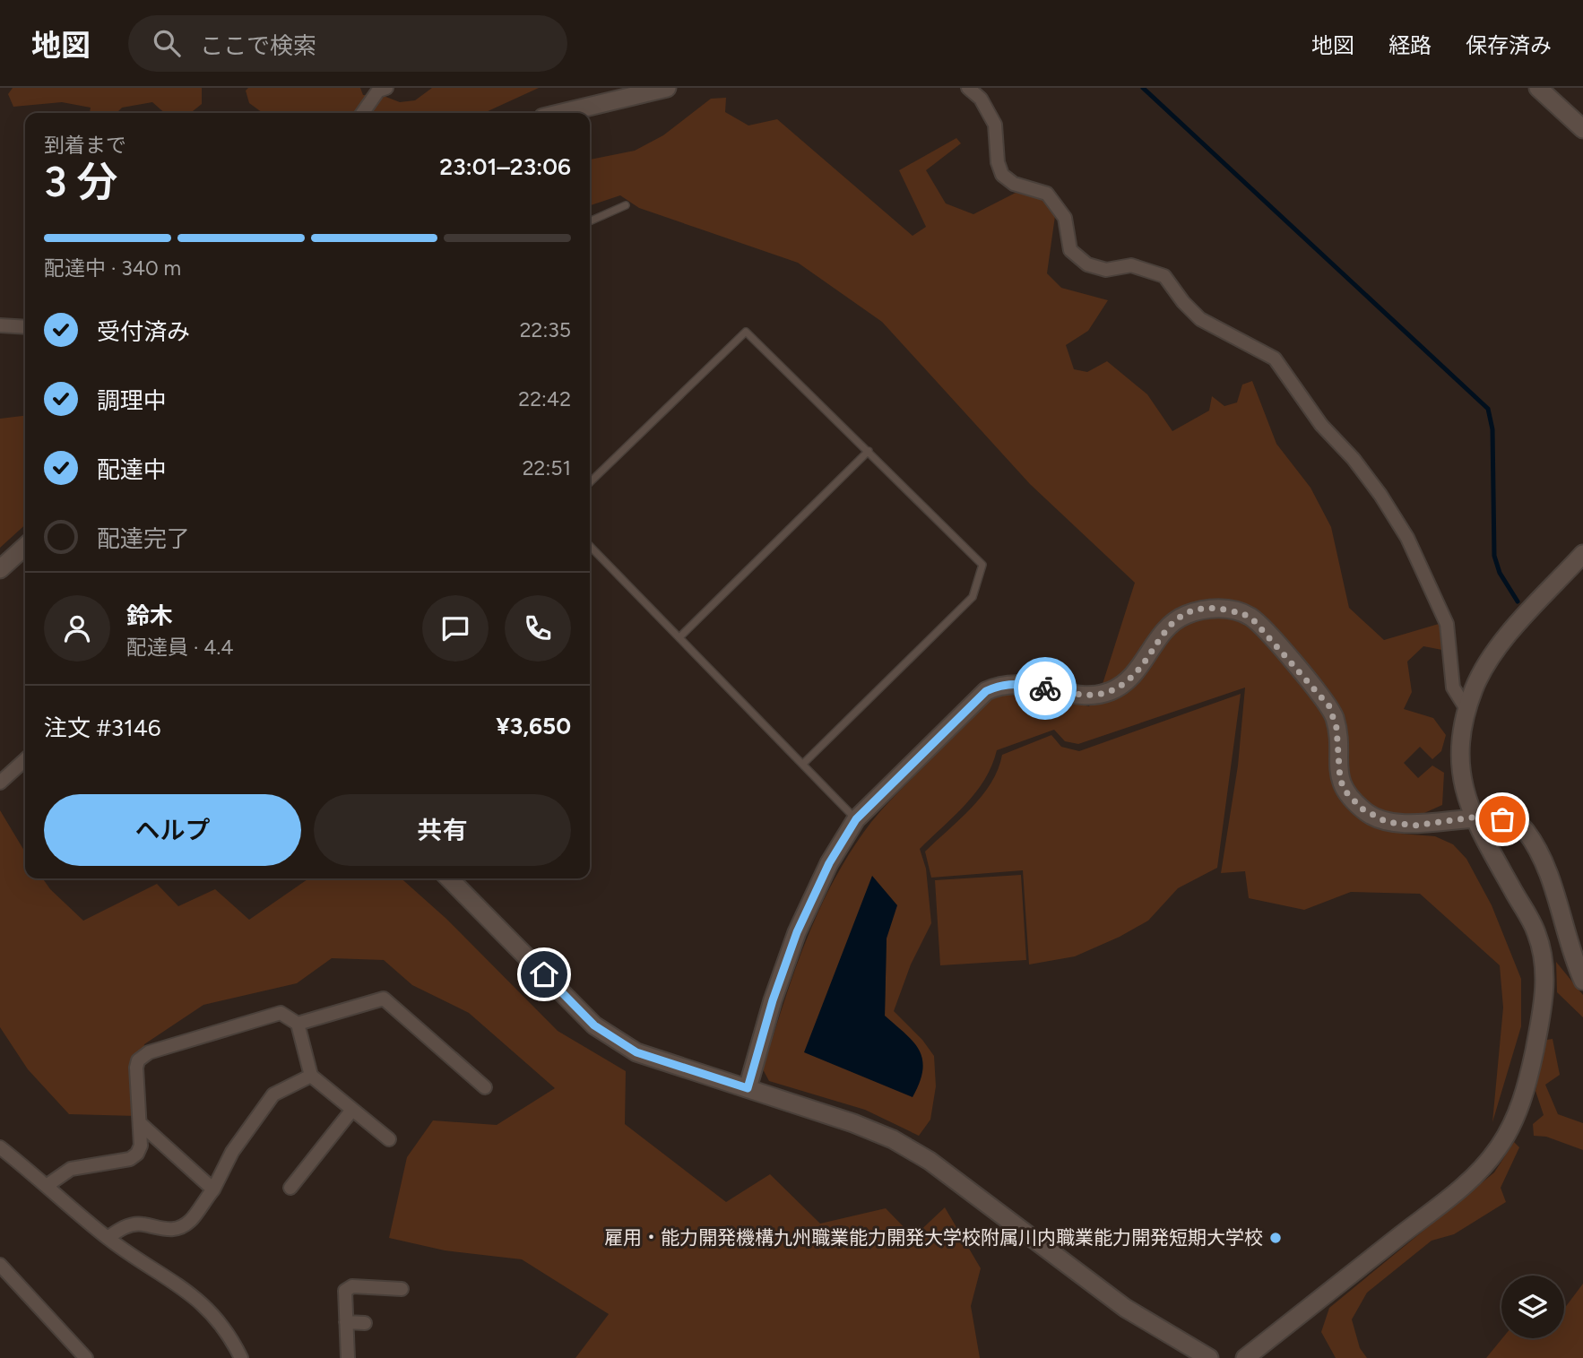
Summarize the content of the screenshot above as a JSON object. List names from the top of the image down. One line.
{"places":["雇用・能力開発機構九州職業能力開発大学校附属川内職業能力開発短期大学校"],"page":{"header":"地図","search":"ここで検索","nav":["地図","経路","保存済み"],"heading":["3 分","到着まで","23:01–23:06"],"panel":["鈴木","配達員 · 4.4","注文 #3146","¥3,650"],"bar":"配達中 · 340 m","list":[["受付済み","22:35"],["調理中","22:42"],["配達中","22:51"],"配達完了"],"buttons":["ヘルプ","共有"]}}
